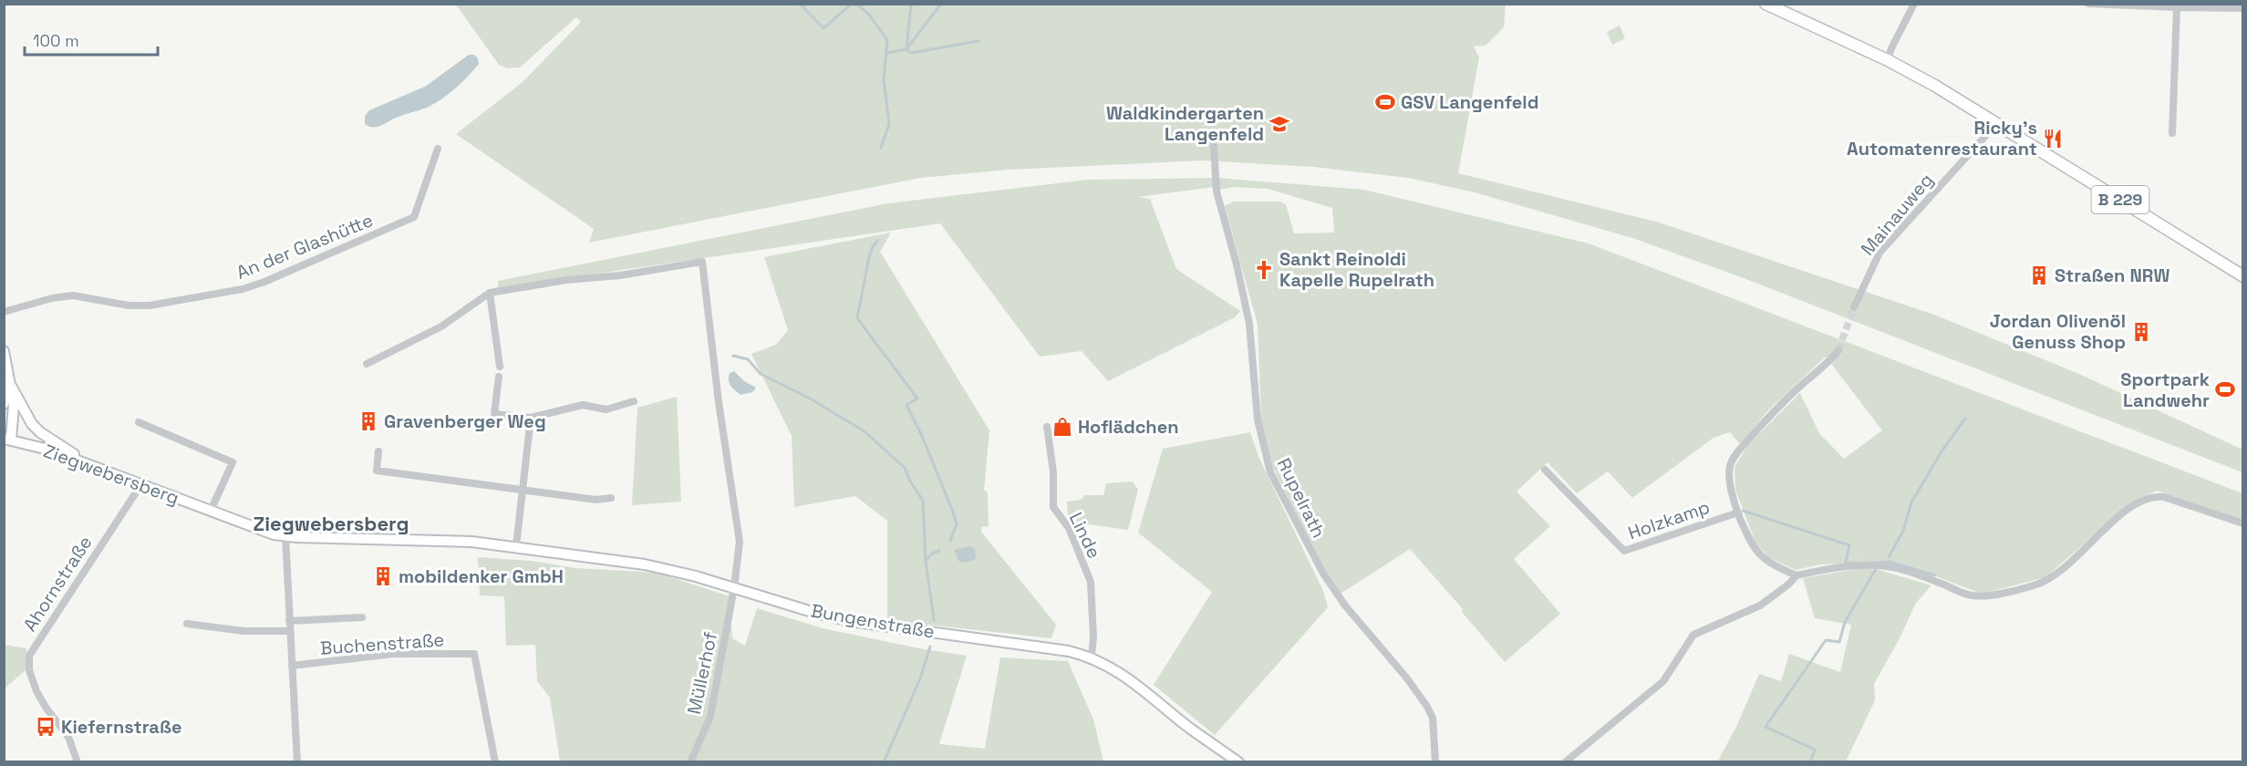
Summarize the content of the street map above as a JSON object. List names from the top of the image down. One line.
{"streets":{"main road":["B 229","Ziegwebersberg","Bungenstraße"],"street":["Mainauweg","An der Glashütte","Rupelrath","Holzkamp","Linde","Ahornstraße","Buchenstraße","Müllerhof"]},"crossings":[["B 229","Mainauweg"],["Ziegwebersberg","Ahornstraße"],["Ziegwebersberg","Bungenstraße"],["Ziegwebersberg","Müllerhof"],["Linde","Bungenstraße"],["Bungenstraße","Müllerhof"]],"districts":["Ziegwebersberg"],"places":{"sports":["GSV Langenfeld","Sportpark Landwehr"],"school or university":["Waldkindergarten Langenfeld"],"restaurant":["Ricky's Automatenrestaurant"],"church":["Sankt Reinoldi Kapelle Rupelrath"],"building":["Straßen NRW","Jordan Olivenöl Genuss Shop","Gravenberger Weg","mobildenker GmbH"],"shop":["Hoflädchen"],"bus stop":["Kiefernstraße"]},"scale_bar":"100 m"}
